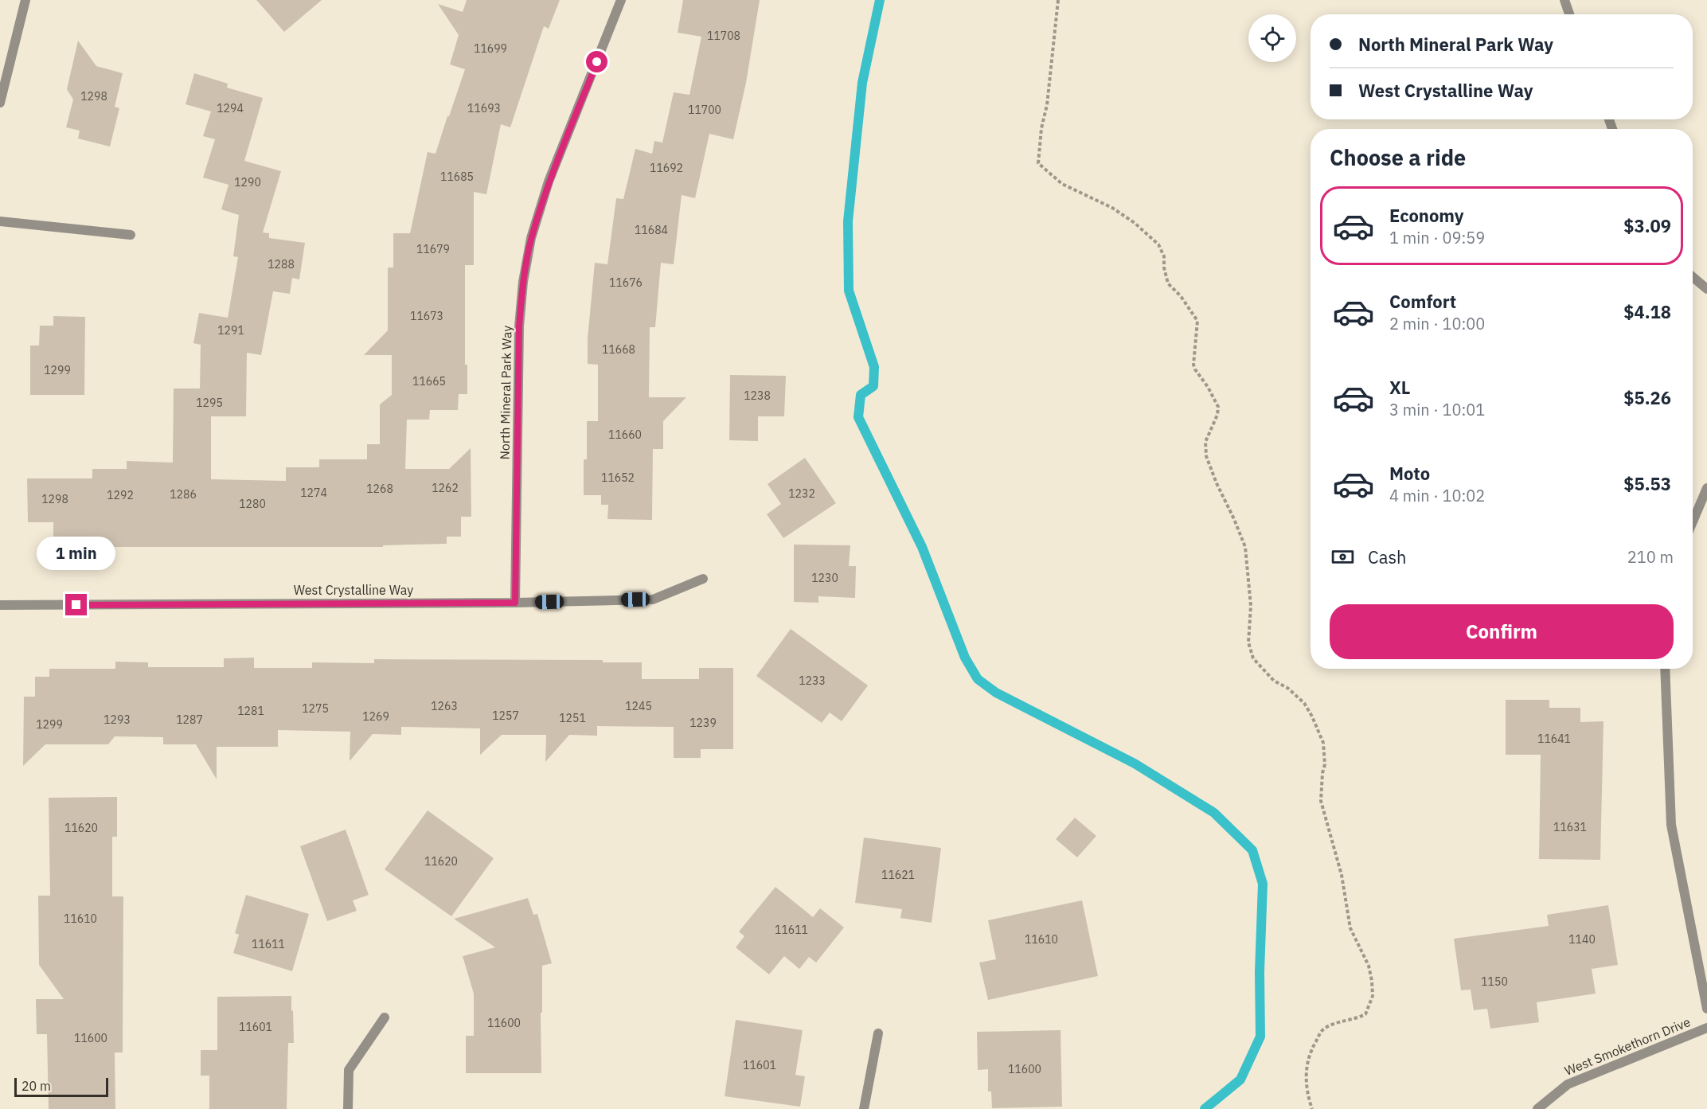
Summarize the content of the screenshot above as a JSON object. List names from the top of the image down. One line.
{"streets":{"street":["North Mineral Park Way","West Crystalline Way","West Smokethorn Drive"]},"crossings":[["North Mineral Park Way","West Crystalline Way"]],"house_numbers":["11708","11699","1298","1294","11693","11700","11692","11685","1290","11684","11679","1288","11676","11673","1291","11668","1299","11665","1238","1295","11660","11652","1262","1268","1274","1232","1286","1292","1298","1280","1230","1233","1263","1245","1275","1281","1257","1269","1251","1293","1287","1239","1299","11641","11631","11620","11620","11621","11610","11611","11610","1140","11611","1150","11600","11601","11600","11601","11600"],"scale_bar":"20 m","page":{"banner":["North Mineral Park Way","West Crystalline Way"],"heading":"Choose a ride","list":[{"name":"Economy","note":"1 min · 09:59","value":"$3.09"},{"name":"Comfort","note":"2 min · 10:00","value":"$4.18"},{"name":"XL","note":"3 min · 10:01","value":"$5.26"},{"name":"Moto","note":"4 min · 10:02","value":"$5.53"}],"pay":["Cash","210 m"],"bubble":"1 min","buttons":"Confirm","scale":"20 m"}}
